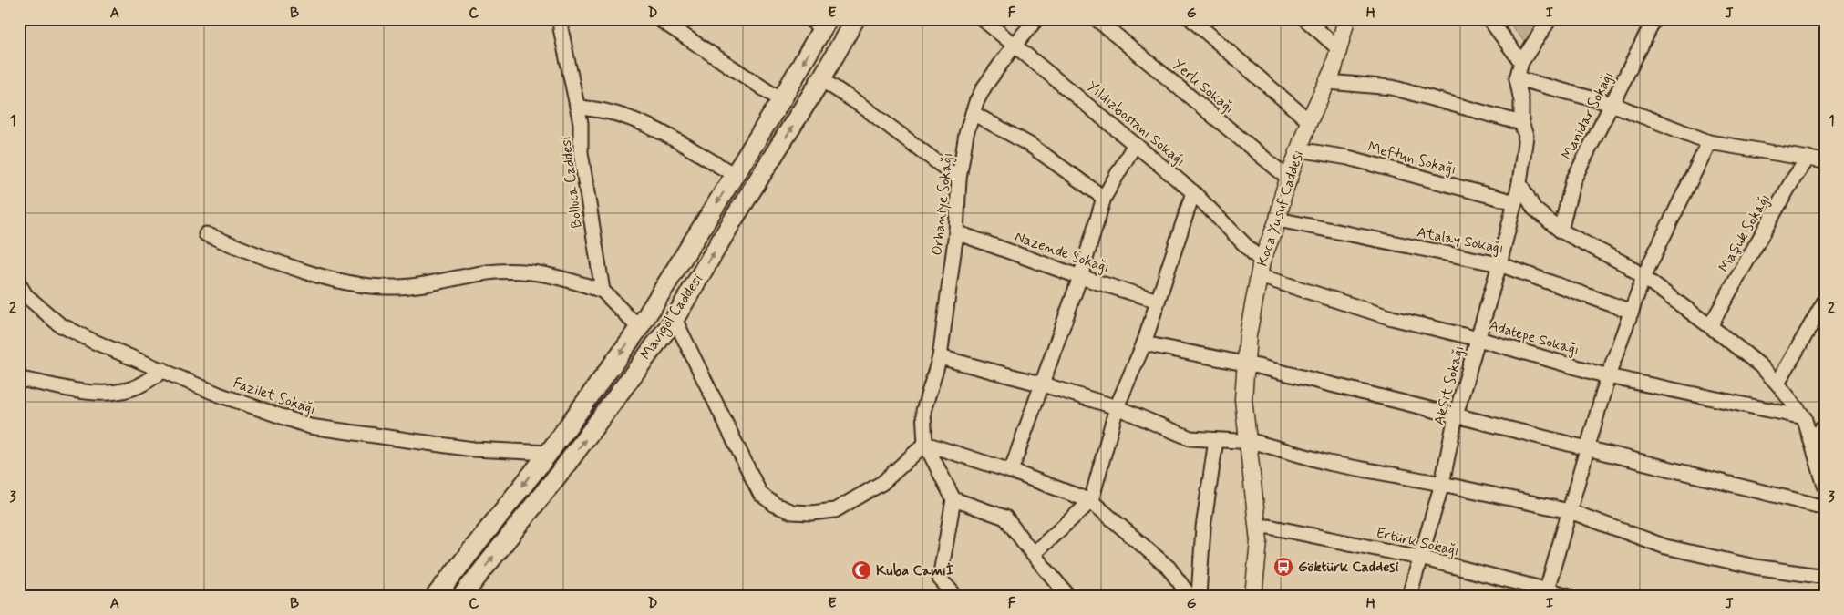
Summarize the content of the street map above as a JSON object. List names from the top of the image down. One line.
{"streets":{"main road":["Mavigöl Caddesi"],"street":["Yerli Sokağı","Manidar Sokağı","Yıldızbostanı Sokağı","Meftun Sokağı","Bolluca Caddesi","Orhaniye Sokağı","Koca Yusuf Caddesi","Maşuk Sokağı","Atalay Sokağı","Nazende Sokağı","Adatepe Sokağı","Akşit Sokağı","Fazilet Sokağı","Ertürk Sokağı"]},"crossings":[["Yerli Sokağı","Koca Yusuf Caddesi"],["Yıldızbostanı Sokağı","Orhaniye Sokağı"],["Yıldızbostanı Sokağı","Koca Yusuf Caddesi"],["Yıldızbostanı Sokağı","Adatepe Sokağı"],["Meftun Sokağı","Koca Yusuf Caddesi"],["Meftun Sokağı","Akşit Sokağı"],["Orhaniye Sokağı","Nazende Sokağı"],["Koca Yusuf Caddesi","Atalay Sokağı"],["Koca Yusuf Caddesi","Adatepe Sokağı"],["Koca Yusuf Caddesi","Ertürk Sokağı"],["Atalay Sokağı","Akşit Sokağı"],["Mavigöl Caddesi","Fazilet Sokağı"],["Adatepe Sokağı","Akşit Sokağı"],["Akşit Sokağı","Ertürk Sokağı"]],"places":{"bus stop":["Göktürk Caddesi"],"mosque":["Kuba Camiİ"]},"grid":{"columns":["A","B","C","D","E","F","G","H","I","J"],"rows":["1","2","3"]}}
